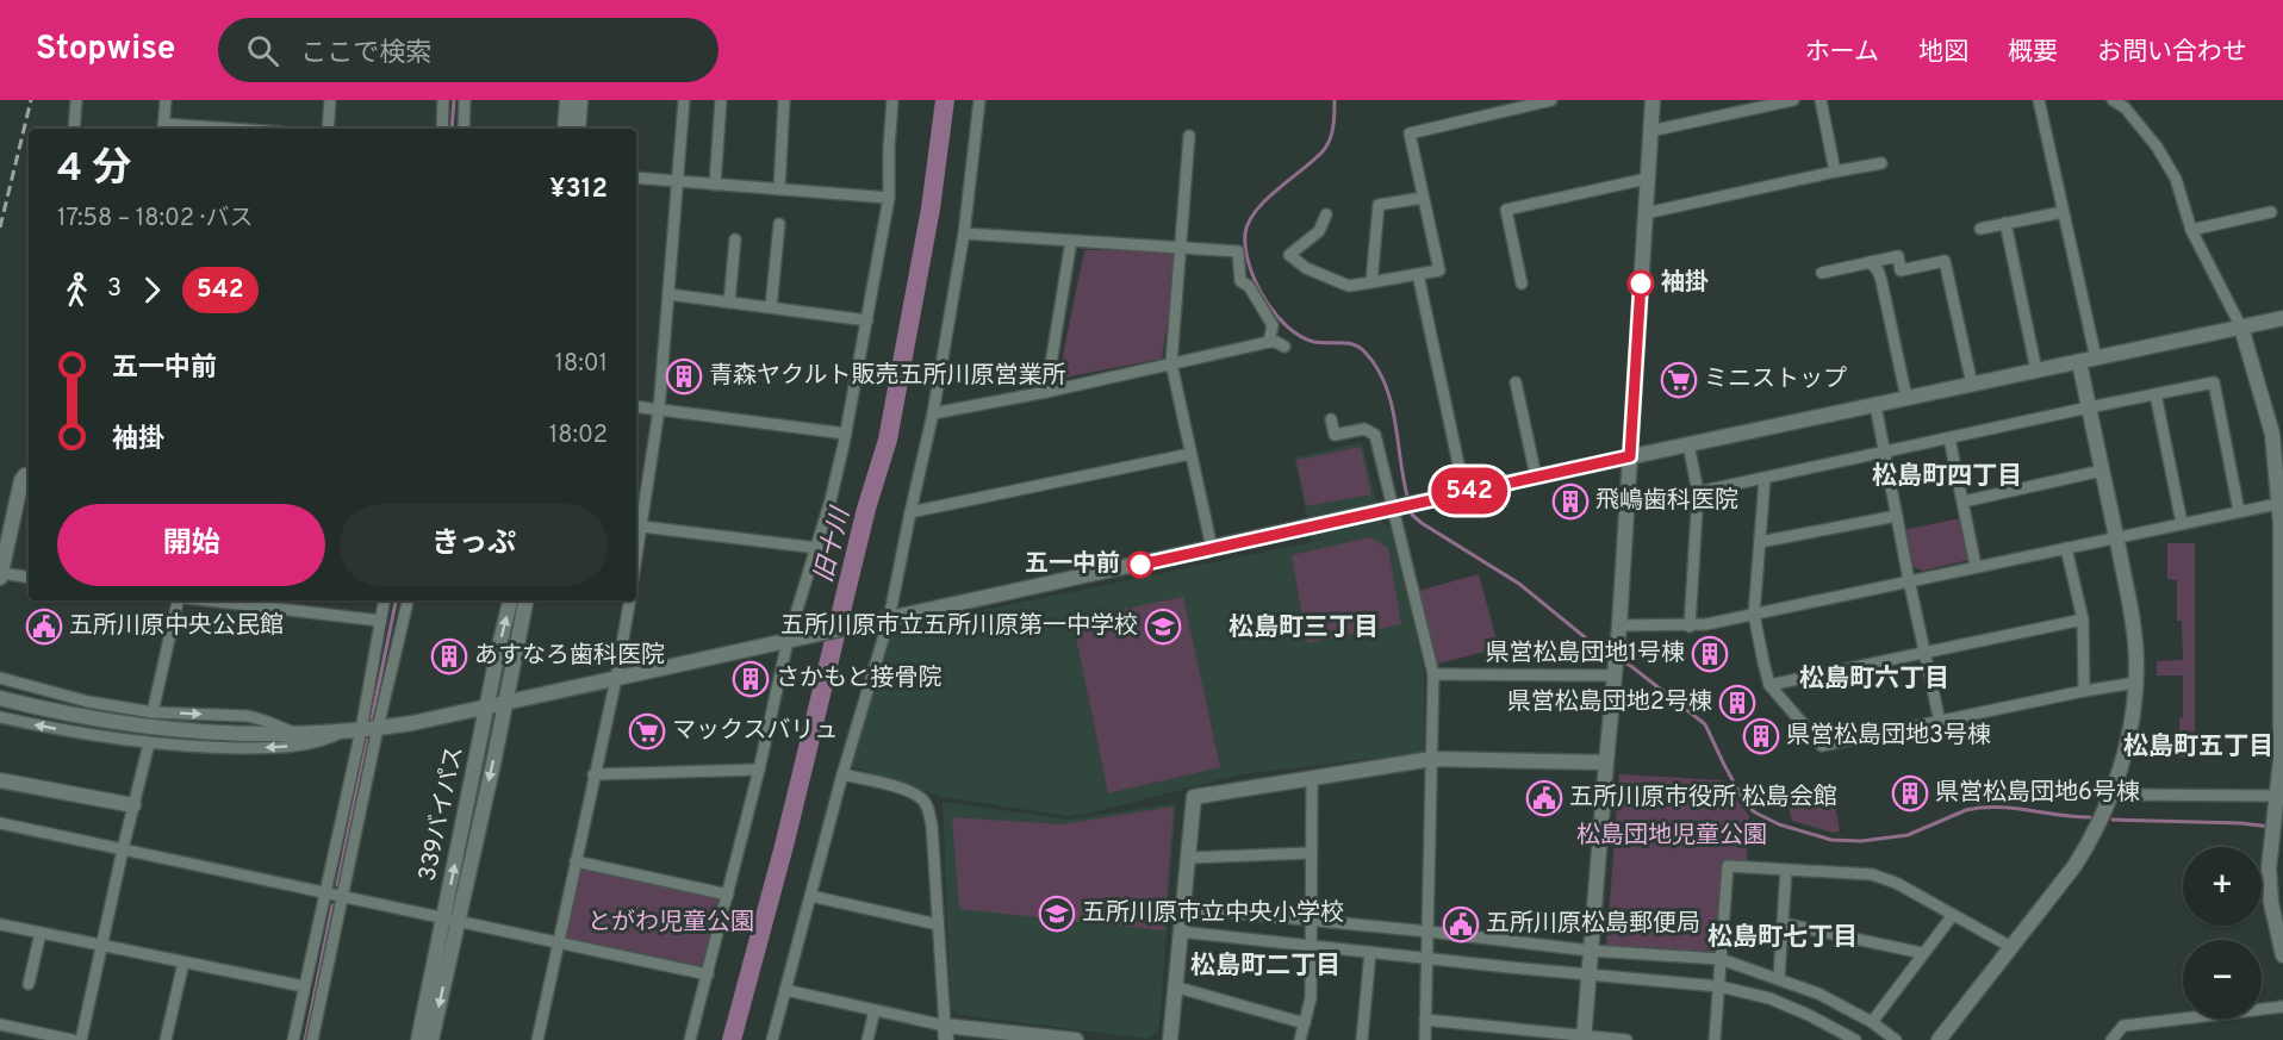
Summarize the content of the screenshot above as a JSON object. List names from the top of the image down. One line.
{"streets":{"street":["339バイパス"]},"districts":["松島町四丁目","松島町三丁目","松島町六丁目","松島町五丁目","松島町七丁目","松島町二丁目"],"water":["旧十川"],"parks":["松島団地児童公園","とがわ児童公園"],"places":{"other":["袖掛","五一中前"],"building":["青森ヤクルト販売五所川原営業所","飛嶋歯科医院","県営松島団地1号棟","あすなろ歯科医院","さかもと接骨院","県営松島団地2号棟","県営松島団地3号棟","県営松島団地6号棟"],"supermarket":["ミニストップ","マックスバリュ"],"public building":["五所川原中央公民館","五所川原市役所 松島会館","五所川原松島郵便局"],"school or university":["五所川原市立五所川原第一中学校","五所川原市立中央小学校"]},"lines":["bus line 542"],"page":{"header":"Stopwise","search":"ここで検索","nav":["ホーム","地図","概要","お問い合わせ"],"on_map":"542","heading":["4 分","17:58 – 18:02 · バス","¥312"],"legs":["3","542"],"list":[{"name":"五一中前","value":"18:01"},{"name":"袖掛","value":"18:02"}],"buttons":["開始","きっぷ"],"map_buttons":["+","−"]}}
